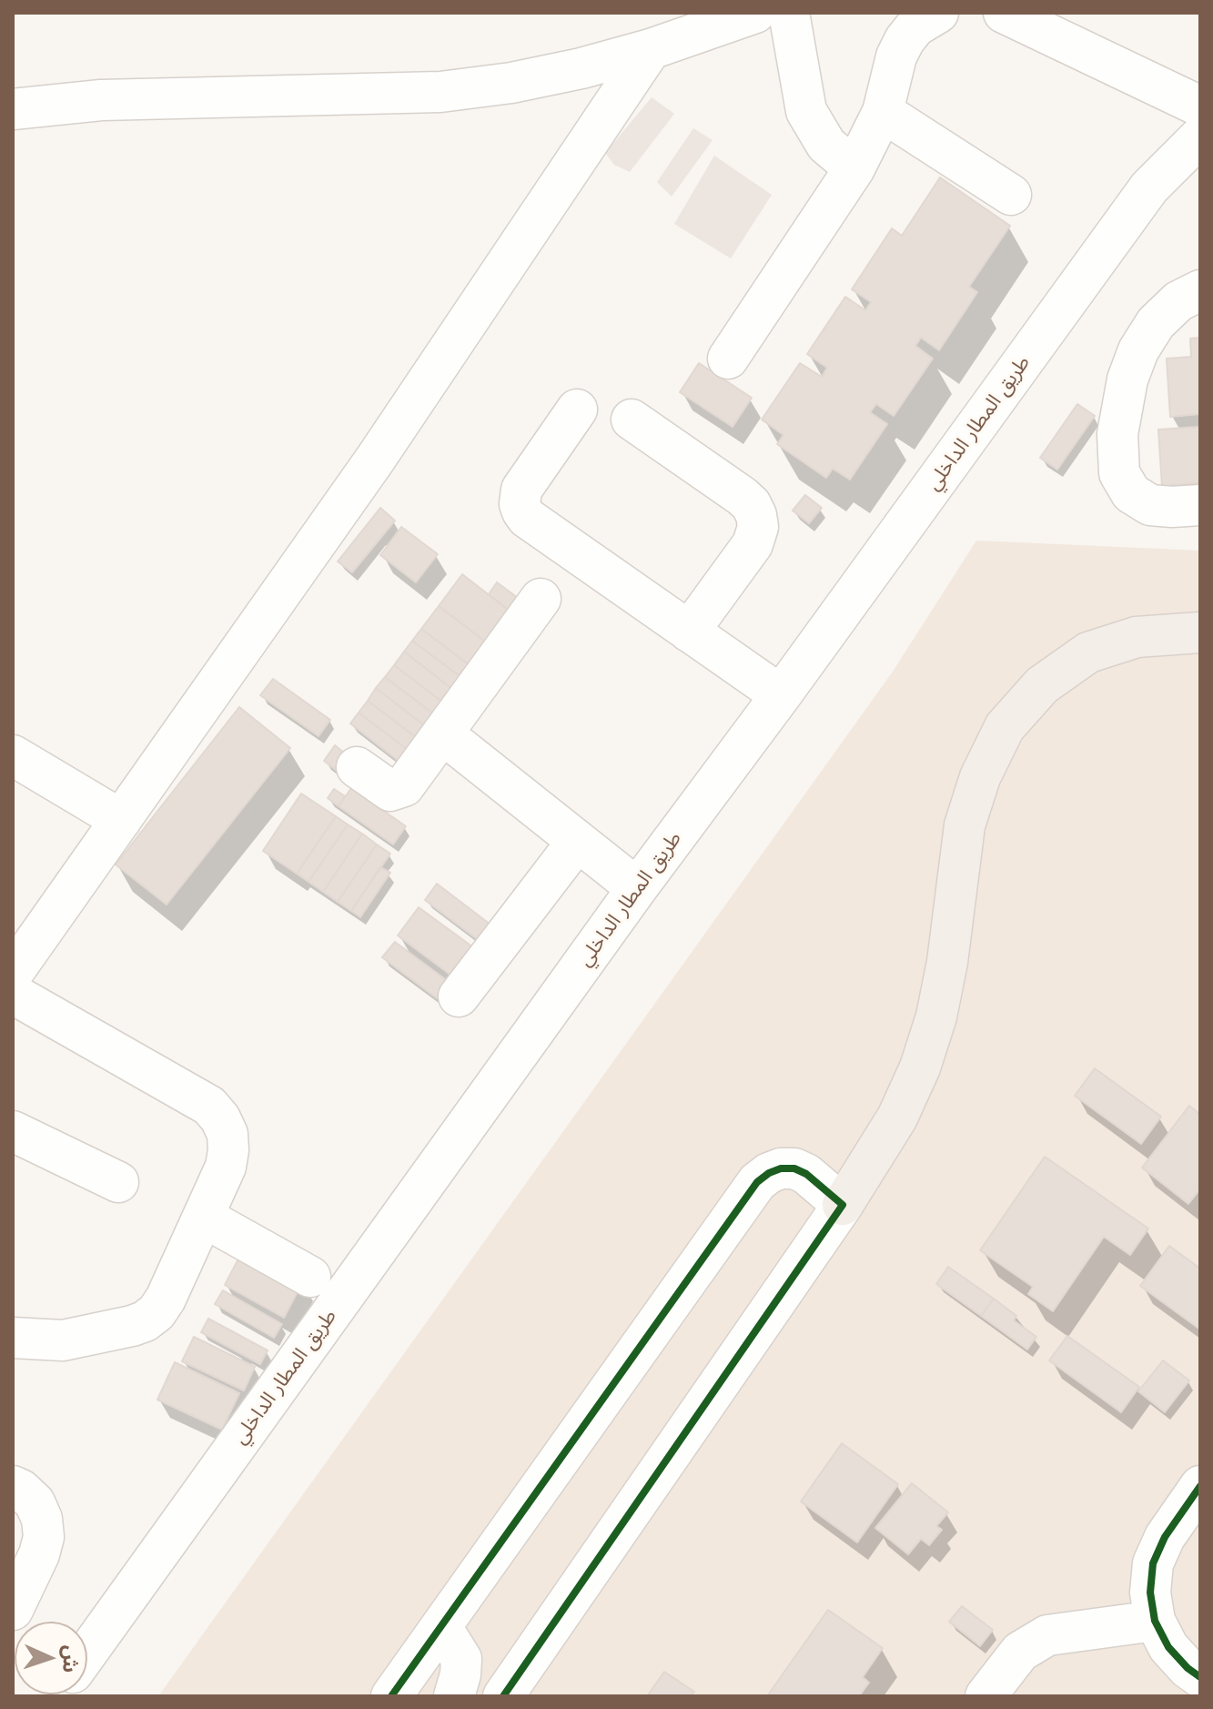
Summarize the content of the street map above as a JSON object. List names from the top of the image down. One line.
{"streets":{"street":["طريق المطار الداخلي"]},"north":"right"}
